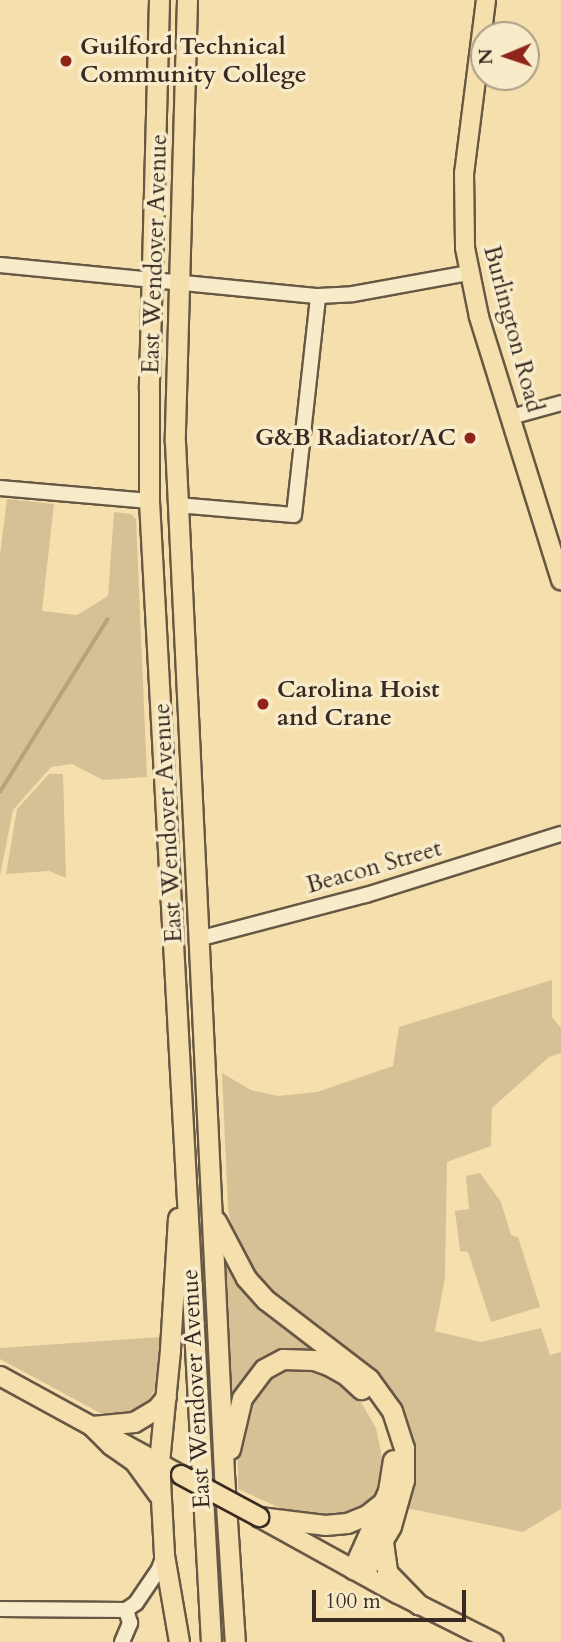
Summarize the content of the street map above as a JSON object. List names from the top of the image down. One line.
{"streets":{"highway":["East Wendover Avenue"],"main road":["Burlington Road"],"street":["Beacon Street"]},"crossings":[["East Wendover Avenue","Beacon Street"]],"places":["Guilford Technical Community College","G&B Radiator/AC","Carolina Hoist and Crane"],"scale_bar":"100 m","north":"left"}
